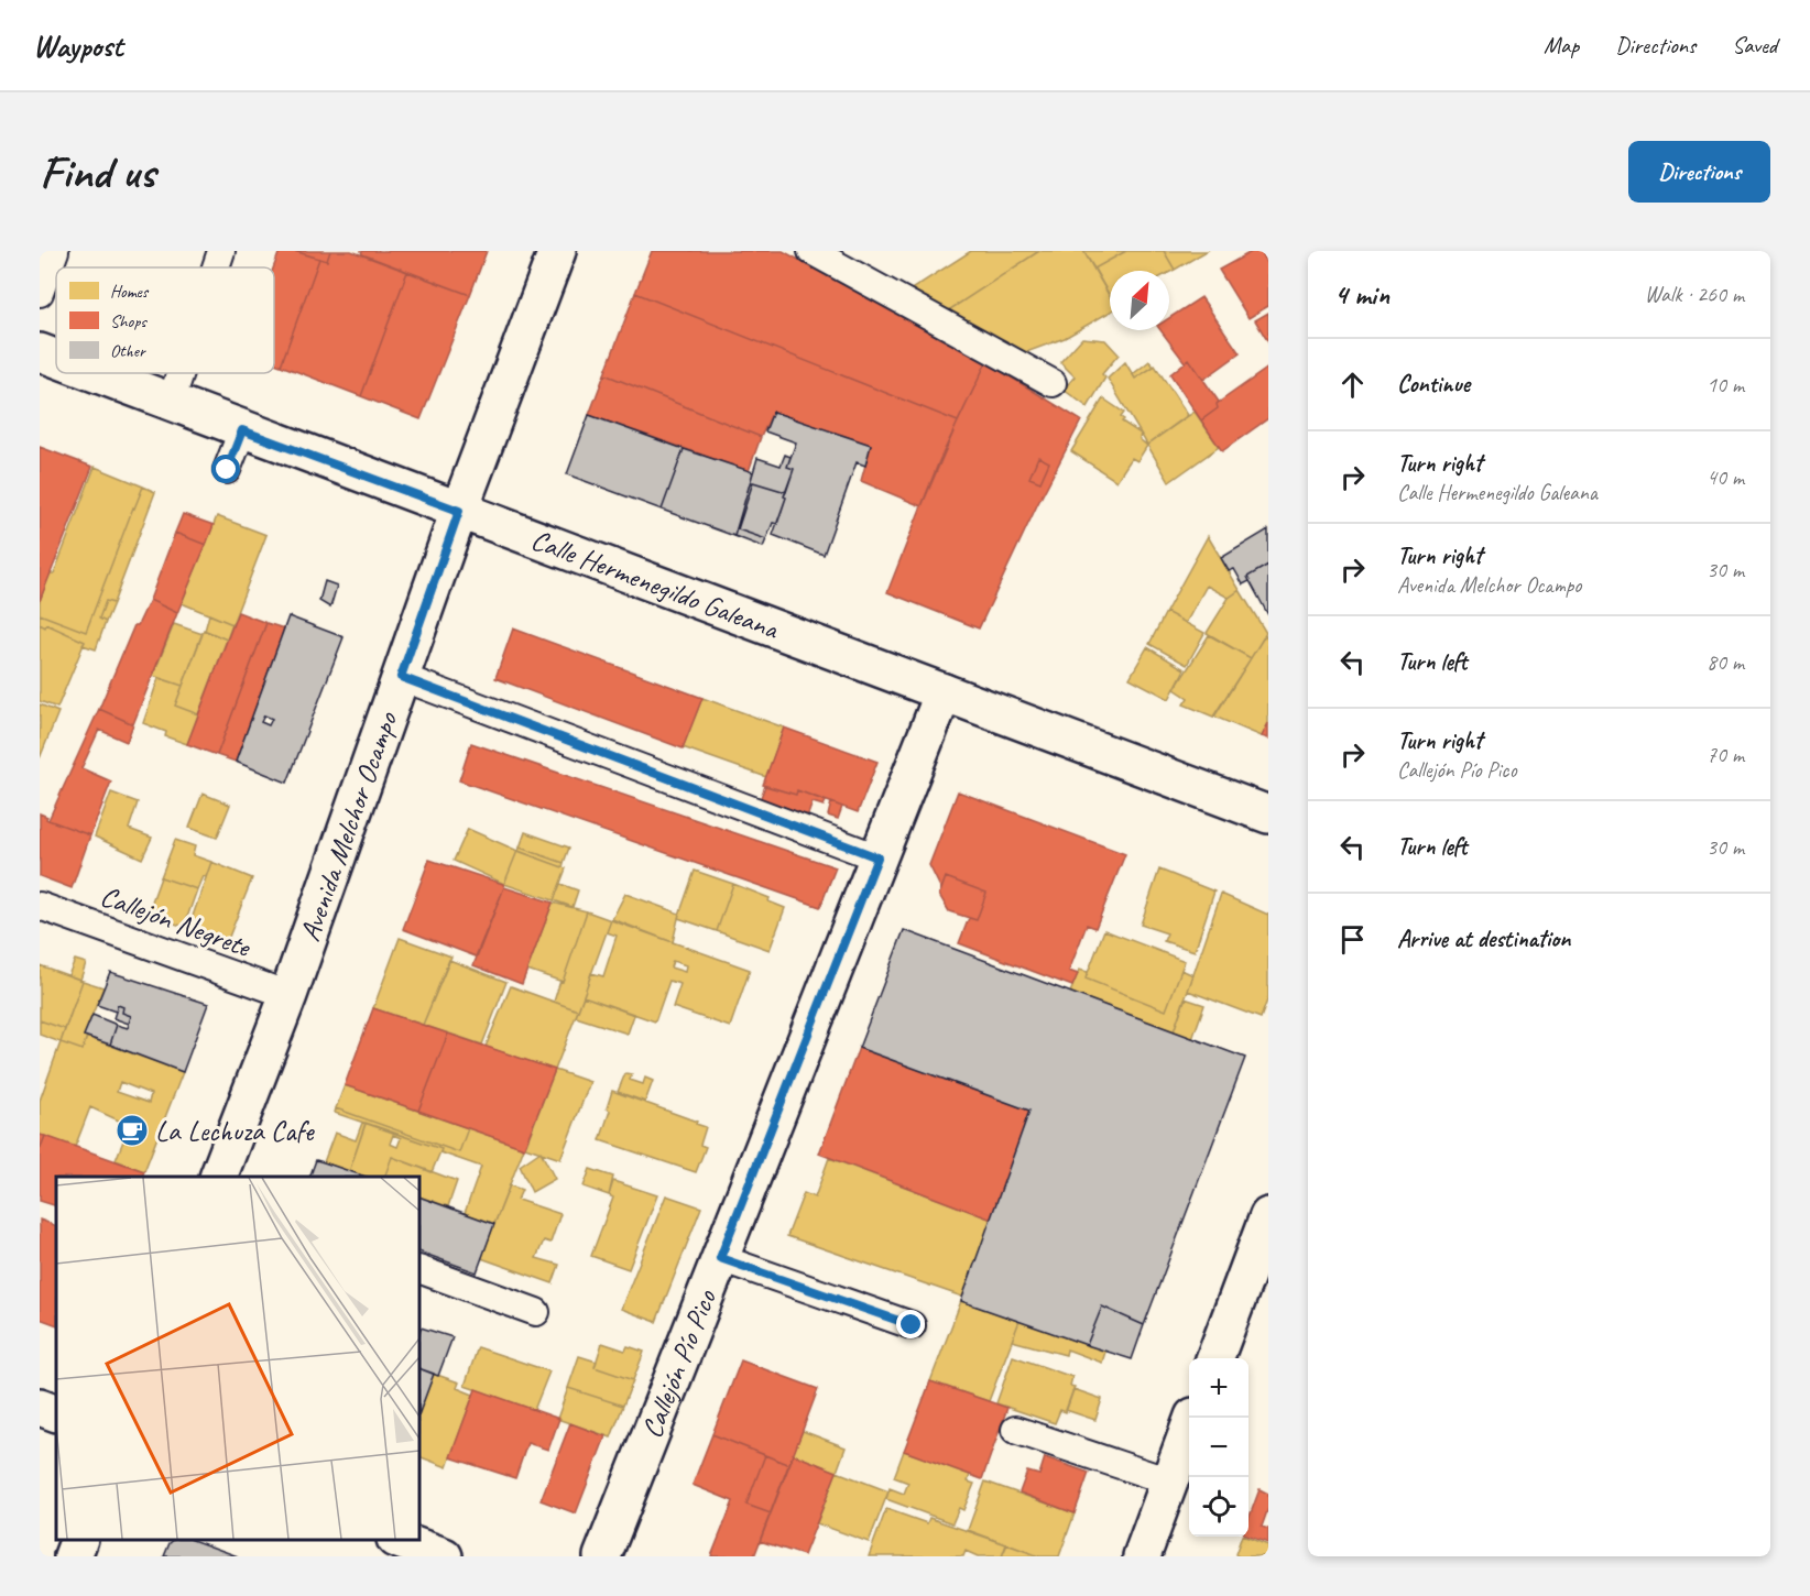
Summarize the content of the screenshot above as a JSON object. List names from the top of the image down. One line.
{"streets":{"street":["Calle Hermenegildo Galeana","Avenida Melchor Ocampo","Callejón Pío Pico"],"lane":["Callejón Negrete"]},"crossings":[["Calle Hermenegildo Galeana","Avenida Melchor Ocampo"],["Calle Hermenegildo Galeana","Callejón Pío Pico"],["Avenida Melchor Ocampo","Callejón Negrete"]],"places":{"cafe":["La Lechuza Cafe"]},"legend":["Homes","Shops","Other"],"north":"top right","page":{"header":"Waypost","nav":["Map","Directions","Saved"],"buttons":"Directions","title":"Find us","heading":["4 min","Walk · 260 m"],"list":[["Continue","10 m"],["Turn right","Calle Hermenegildo Galeana","40 m"],["Turn right","Avenida Melchor Ocampo","30 m"],["Turn left","80 m"],["Turn right","Callejón Pío Pico","70 m"],["Turn left","30 m"],"Arrive at destination"],"map_buttons":["+","−"]}}
